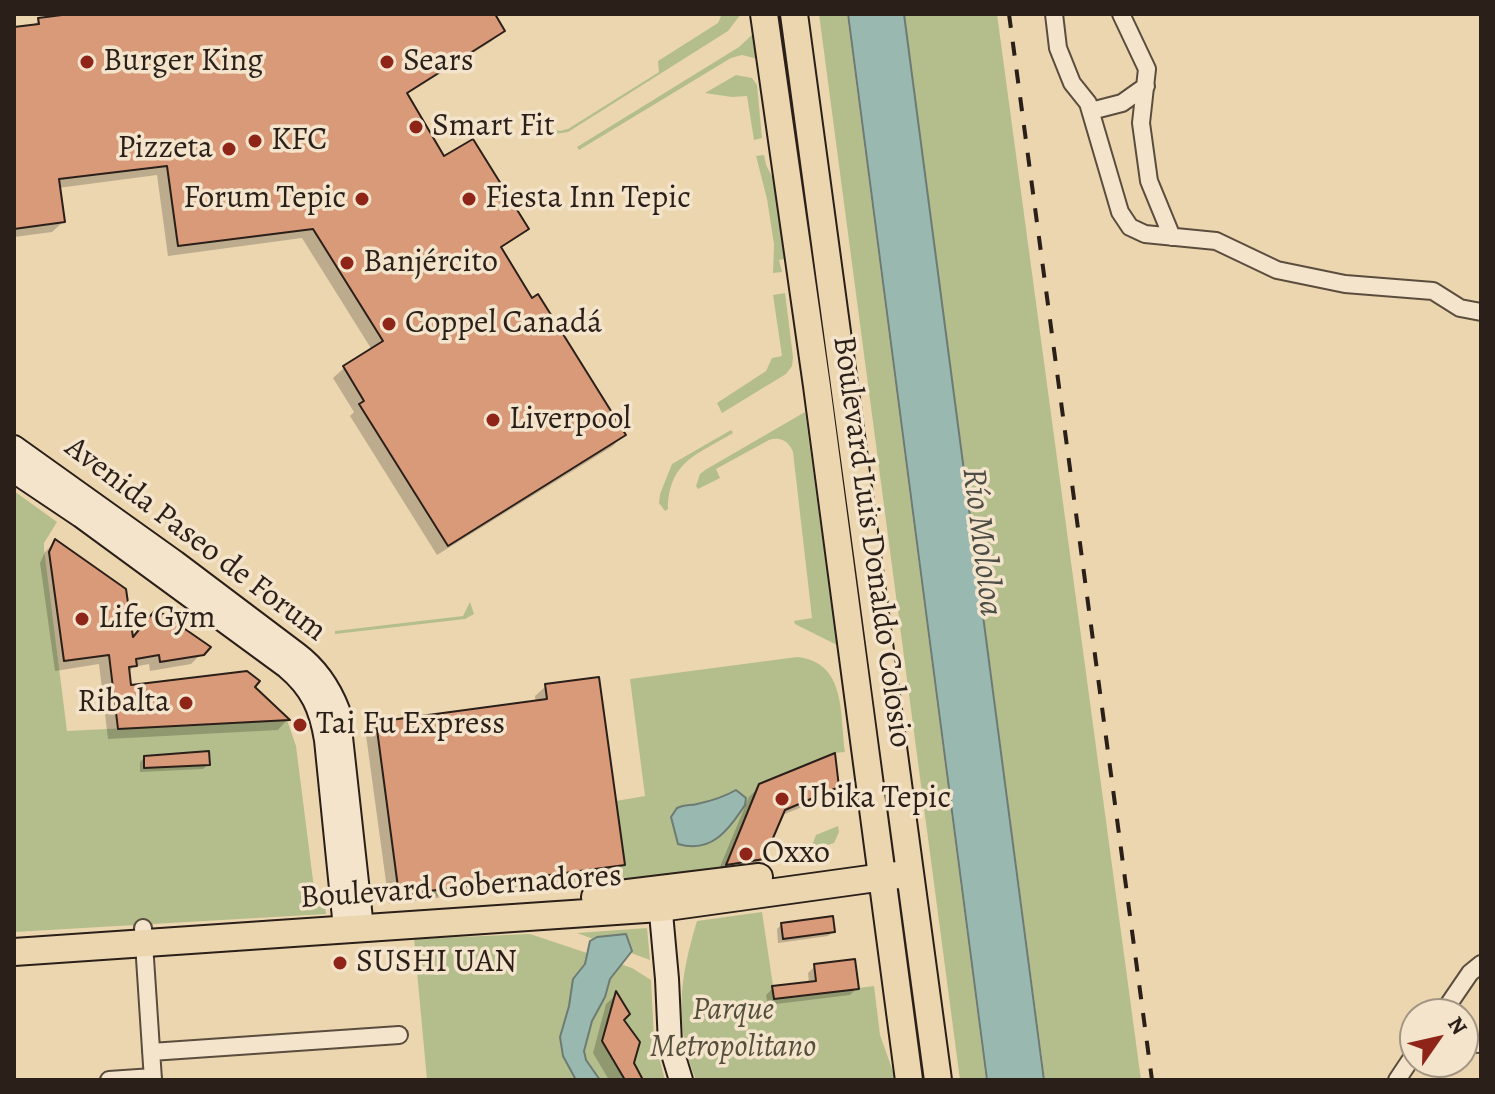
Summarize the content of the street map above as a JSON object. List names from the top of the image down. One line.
{"streets":{"main road":["Boulevard Luis Donaldo Colosio","Boulevard Gobernadores"],"street":["Avenida Paseo de Forum"]},"crossings":[["Avenida Paseo de Forum","Boulevard Gobernadores"],["Boulevard Luis Donaldo Colosio","Boulevard Gobernadores"]],"water":["Río Mololoa"],"parks":["Parque Metropolitano"],"places":["Burger King","Sears","Smart Fit","KFC","Pizzeta","Forum Tepic","Fiesta Inn Tepic","Banjército","Coppel Canadá","Liverpool","Life Gym","Ribalta","Tai Fu Express","Ubika Tepic","Oxxo","SUSHI UAN"],"north":"top right"}
